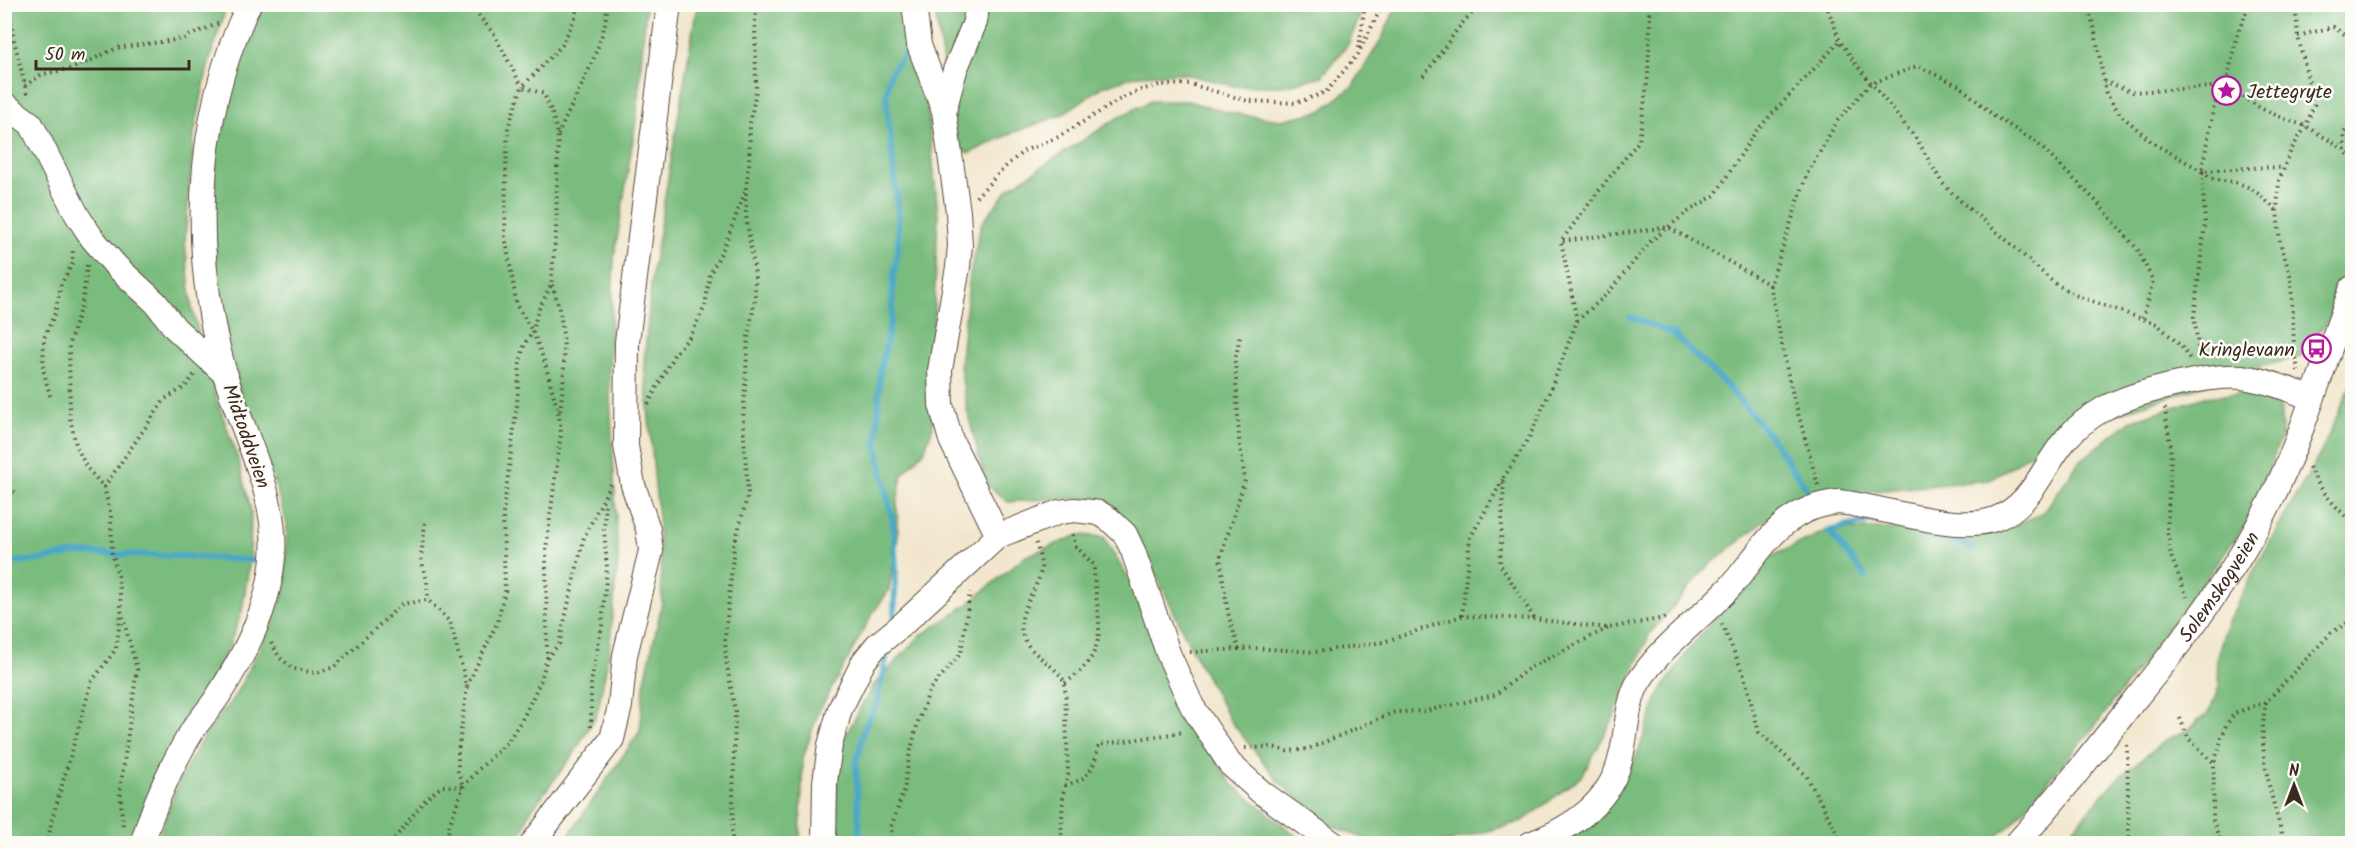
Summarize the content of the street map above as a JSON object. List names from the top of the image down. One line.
{"streets":{"street":["Midtoddveien","Solemskogveien"]},"places":{"place":["Jettegryte"],"bus stop":["Kringlevann"]},"scale_bar":"50 m","north":"top"}
